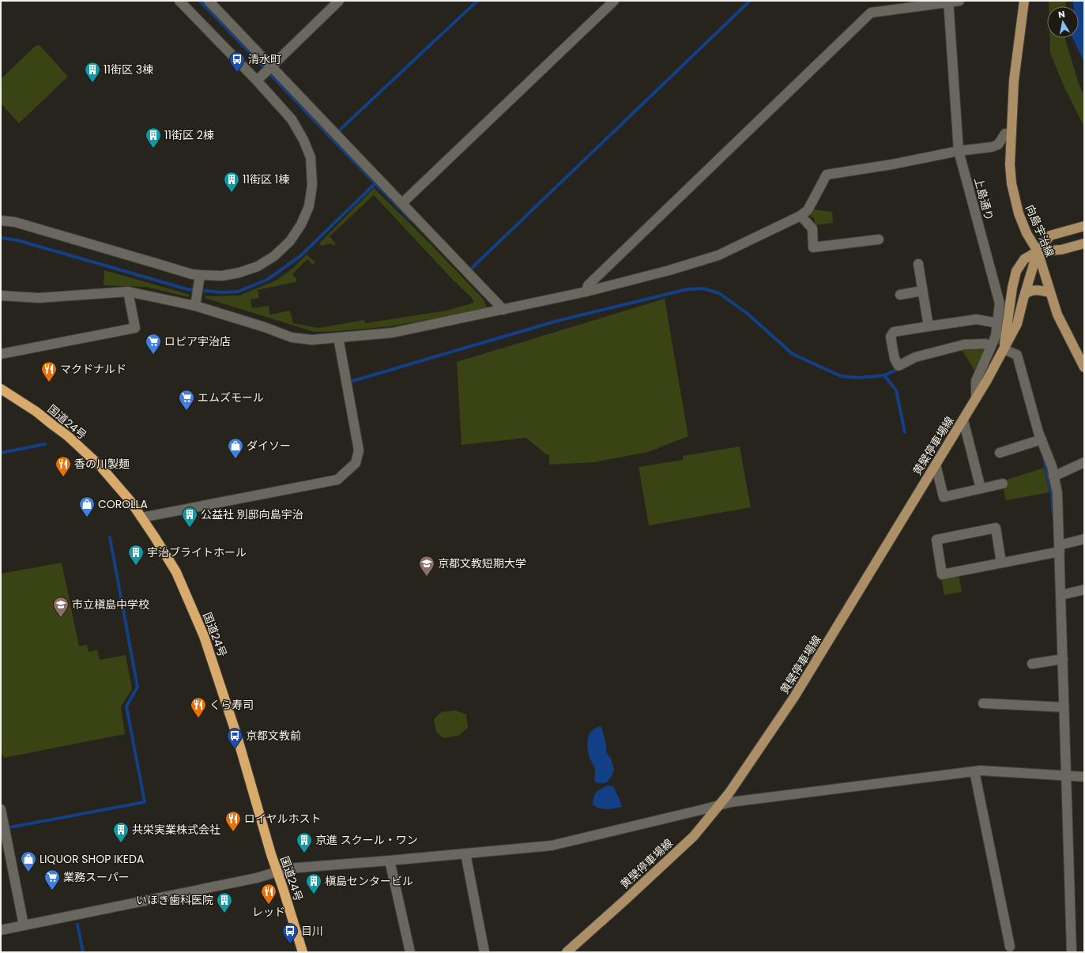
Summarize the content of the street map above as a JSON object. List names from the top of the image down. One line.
{"streets":{"highway":["国道24号"],"main road":["向島宇治線","黄檗停車場線"],"street":["上島通り"]},"crossings":[["上島通り","黄檗停車場線"],["向島宇治線","黄檗停車場線"]],"places":{"bus stop":["清水町","京都文教前","目川"],"building":["11街区 3棟","11街区 2棟","11街区 1棟","公益社 別邸向島宇治","宇治ブライトホール","共栄実業株式会社","京進 スクール・ワン","槇島センタービル","いほき歯科医院"],"supermarket":["ロピア宇治店","エムズモール","業務スーパー"],"restaurant":["マクドナルド","香の川製麺","くら寿司","ロイヤルホスト","レッド"],"shop":["ダイソー","COROLLA","LIQUOR SHOP IKEDA"],"school or university":["京都文教短期大学","市立槇島中学校"]},"north":"top"}
